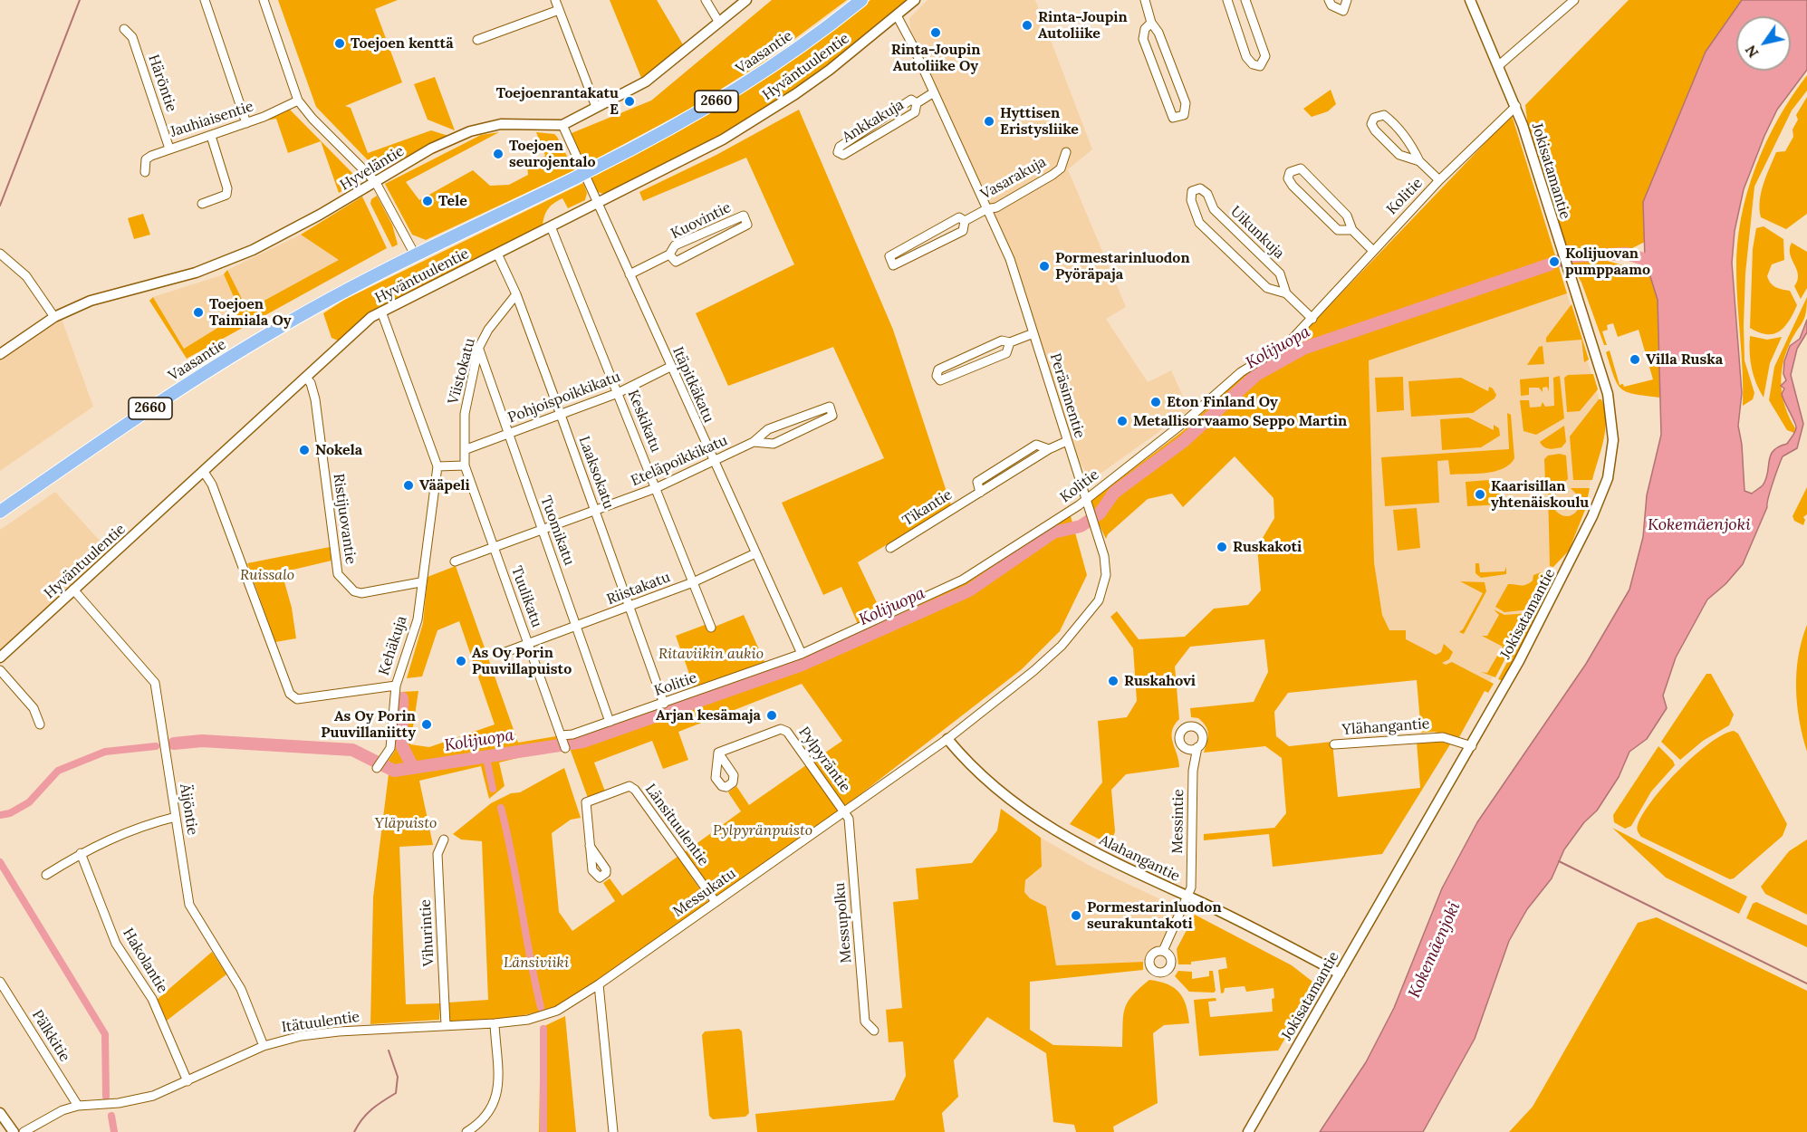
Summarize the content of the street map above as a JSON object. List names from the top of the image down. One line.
{"streets":{"main road":["Vaasantie","2660"],"street":["Hyväntuulentie","Häröntie","Jauhiaisentie","Ankkakuja","Hyveläntie","Jokisatamantie","Vasarakuja","Kolitie","Kuovintie","Uikunkuja","Viistokatu","Itäpitkäkatu","Peräsimentie","Pohjoispoikkikatu","Keskikatu","Eteläpoikkikatu","Laaksokatu","Tikantie","Ristijuovantie","Tuomikatu","Riistakatu","Tuulikatu","Kehäkuja","Ylähangantie","Pylpyräntie","Äijöntie","Messintie","Länsituulentie","Alahangantie","Messukatu","Messupolku","Vihurintie","Hakolantie","Itätuulentie","Pälkkitie"]},"crossings":[["Hyväntuulentie","Itäpitkäkatu"],["Hyväntuulentie","Peräsimentie"],["Hyväntuulentie","Keskikatu"],["Hyväntuulentie","Laaksokatu"],["Hyväntuulentie","Ristijuovantie"],["Hyväntuulentie","Kehäkuja"],["Hyväntuulentie","Äijöntie"],["Häröntie","Jauhiaisentie"],["Ankkakuja","Peräsimentie"],["Hyveläntie","Itäpitkäkatu"],["Jokisatamantie","Kolitie"],["Jokisatamantie","Ylähangantie"],["Jokisatamantie","Alahangantie"],["Vasarakuja","Peräsimentie"],["Kolitie","Uikunkuja"],["Kolitie","Itäpitkäkatu"],["Kolitie","Peräsimentie"],["Kolitie","Laaksokatu"],["Kolitie","Tuomikatu"],["Kolitie","Tuulikatu"],["Kuovintie","Itäpitkäkatu"],["Viistokatu","Pohjoispoikkikatu"],["Viistokatu","Laaksokatu"],["Viistokatu","Tuomikatu"],["Viistokatu","Tuulikatu"],["Itäpitkäkatu","Pohjoispoikkikatu"],["Itäpitkäkatu","Eteläpoikkikatu"],["Itäpitkäkatu","Riistakatu"],["Peräsimentie","Tikantie"],["Peräsimentie","Alahangantie"],["Peräsimentie","Messukatu"],["Pohjoispoikkikatu","Keskikatu"],["Pohjoispoikkikatu","Laaksokatu"],["Pohjoispoikkikatu","Tuomikatu"],["Keskikatu","Eteläpoikkikatu"],["Keskikatu","Riistakatu"],["Eteläpoikkikatu","Laaksokatu"],["Eteläpoikkikatu","Tuomikatu"],["Eteläpoikkikatu","Tuulikatu"],["Laaksokatu","Riistakatu"],["Ristijuovantie","Kehäkuja"],["Tuomikatu","Riistakatu"],["Riistakatu","Tuulikatu"],["Pylpyräntie","Messukatu"],["Pylpyräntie","Messupolku"],["Äijöntie","Itätuulentie"],["Messintie","Alahangantie"],["Länsituulentie","Messukatu"],["Alahangantie","Messukatu"],["Messukatu","Messupolku"],["Messukatu","Itätuulentie"],["Vihurintie","Itätuulentie"],["Hakolantie","Itätuulentie"],["Itätuulentie","Pälkkitie"]],"water":["Kolijuopa","Kokemäenjoki"],"parks":["Ruissalo","Ritaviikin aukio","Yläpuisto","Pylpyränpuisto","Länsiviiki"],"places":["Rinta-Joupin Autoliike","Rinta-Joupin Autoliike Oy","Toejoen kenttä","Toejoenrantakatu E","Hyttisen Eristysliike","Toejoen seurojentalo","Tele","Kolijuovan pumppaamo","Pormestarinluodon Pyöräpaja","Toejoen Taimiala Oy","Villa Ruska","Eton Finland Oy","Metallisorvaamo Seppo Martin","Nokela","Vääpeli","Kaarisillan yhtenäiskoulu","Ruskakoti","As Oy Porin Puuvillapuisto","Ruskahovi","Arjan kesämaja","As Oy Porin Puuvillaniitty","Pormestarinluodon seurakuntakoti"],"north":"bottom left"}
